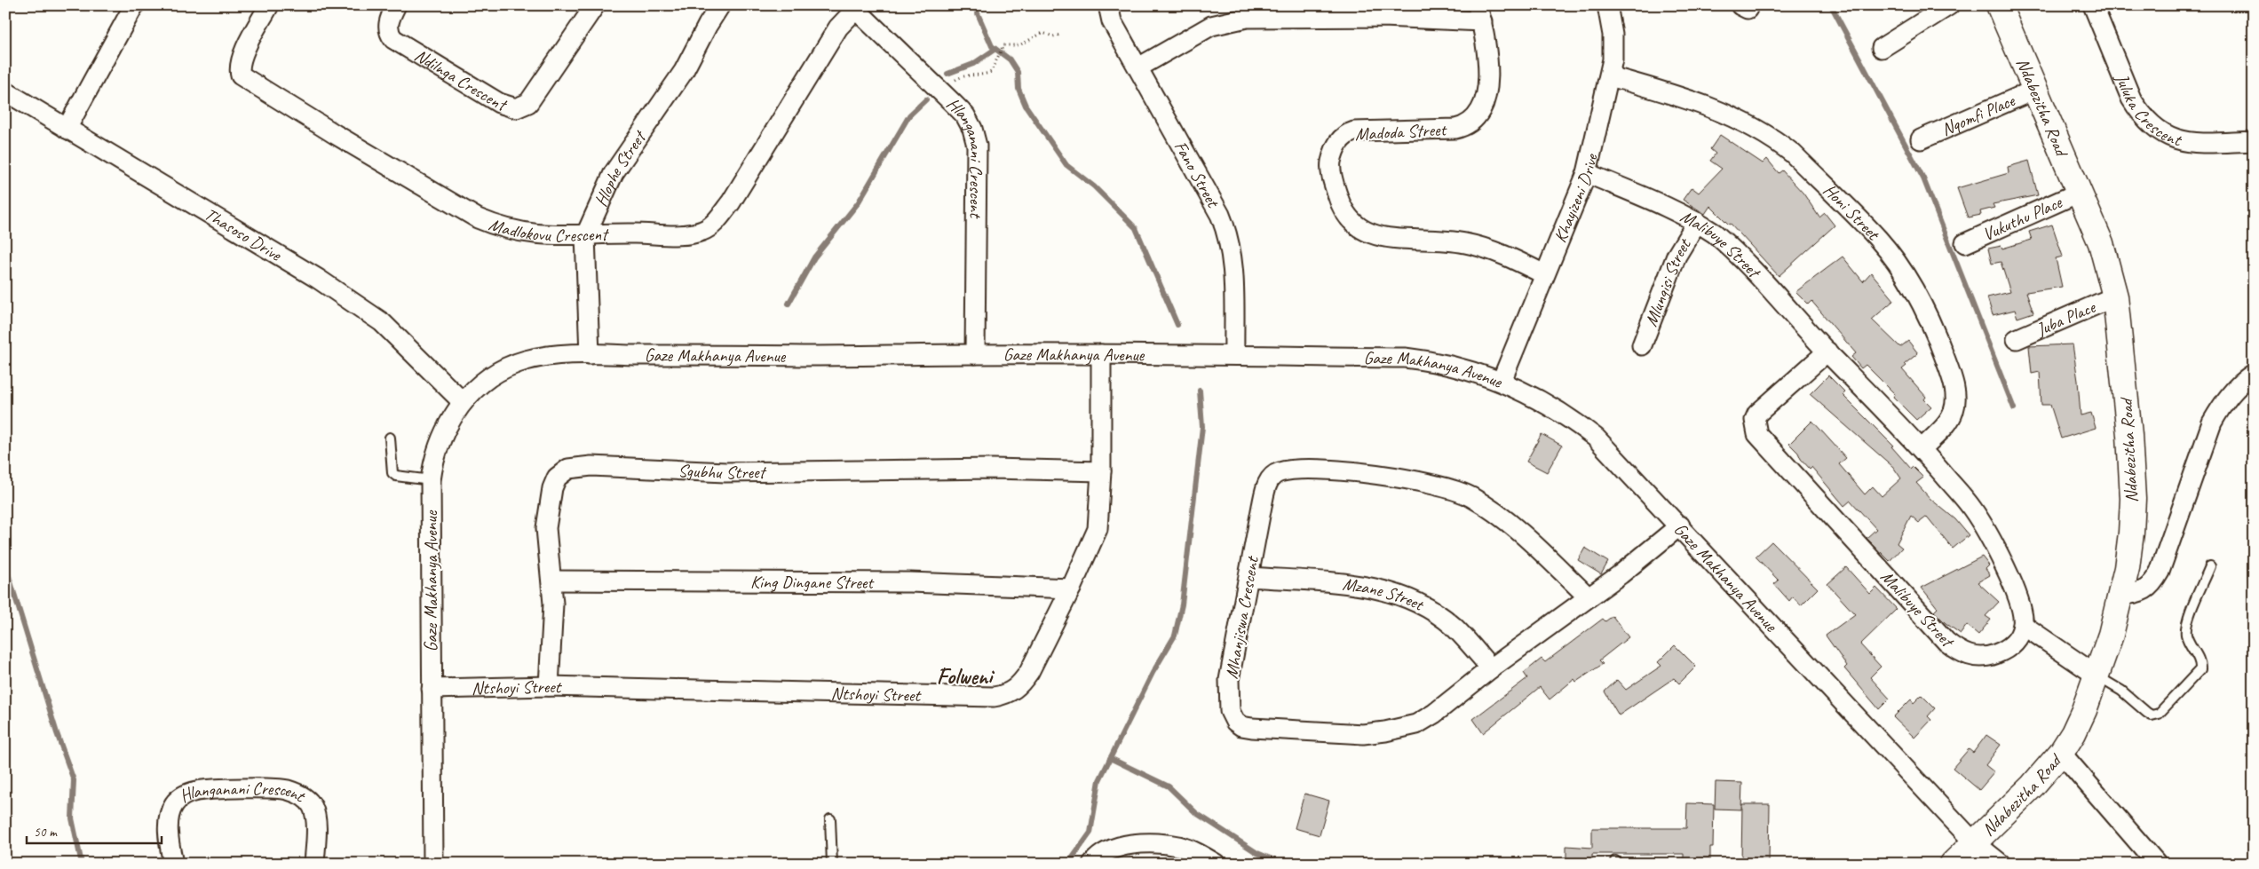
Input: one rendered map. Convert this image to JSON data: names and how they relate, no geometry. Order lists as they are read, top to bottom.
{
  "streets": {
    "street": [
      "Ndilnga Crescent",
      "Juluka Crescent",
      "Ndabezitha Road",
      "Nqomfi Place",
      "Madoda Street",
      "Hlanganani Crescent",
      "Hlophe Street",
      "Fano Street",
      "Khayizeni Drive",
      "Honi Street",
      "Vukuthu Place",
      "Madlokovu Crescent",
      "Thasoso Drive",
      "Malibuye Street",
      "Mlungisi Street",
      "Juba Place",
      "Gaze Makhanya Avenue",
      "Sgubhu Street",
      "King Dingane Street",
      "Mzane Street",
      "Mhanjiswa Crescent",
      "Ntshoyi Street"
    ]
  },
  "crossings": [
    ["Ndabezitha Road", "Nqomfi Place"],
    ["Ndabezitha Road", "Vukuthu Place"],
    ["Ndabezitha Road", "Juba Place"],
    ["Ndabezitha Road", "Gaze Makhanya Avenue"],
    ["Madoda Street", "Khayizeni Drive"],
    ["Hlanganani Crescent", "Madlokovu Crescent"],
    ["Hlanganani Crescent", "Gaze Makhanya Avenue"],
    ["Hlophe Street", "Madlokovu Crescent"],
    ["Hlophe Street", "Gaze Makhanya Avenue"],
    ["Fano Street", "Gaze Makhanya Avenue"],
    ["Khayizeni Drive", "Honi Street"],
    ["Khayizeni Drive", "Malibuye Street"],
    ["Khayizeni Drive", "Gaze Makhanya Avenue"],
    ["Honi Street", "Malibuye Street"],
    ["Thasoso Drive", "Gaze Makhanya Avenue"],
    ["Malibuye Street", "Mlungisi Street"],
    ["Gaze Makhanya Avenue", "Mhanjiswa Crescent"],
    ["Gaze Makhanya Avenue", "Ntshoyi Street"],
    ["Sgubhu Street", "King Dingane Street"],
    ["Sgubhu Street", "Ntshoyi Street"],
    ["King Dingane Street", "Ntshoyi Street"],
    ["Mzane Street", "Mhanjiswa Crescent"]
  ],
  "districts": ["Folweni"],
  "scale_bar": "50 m"
}
